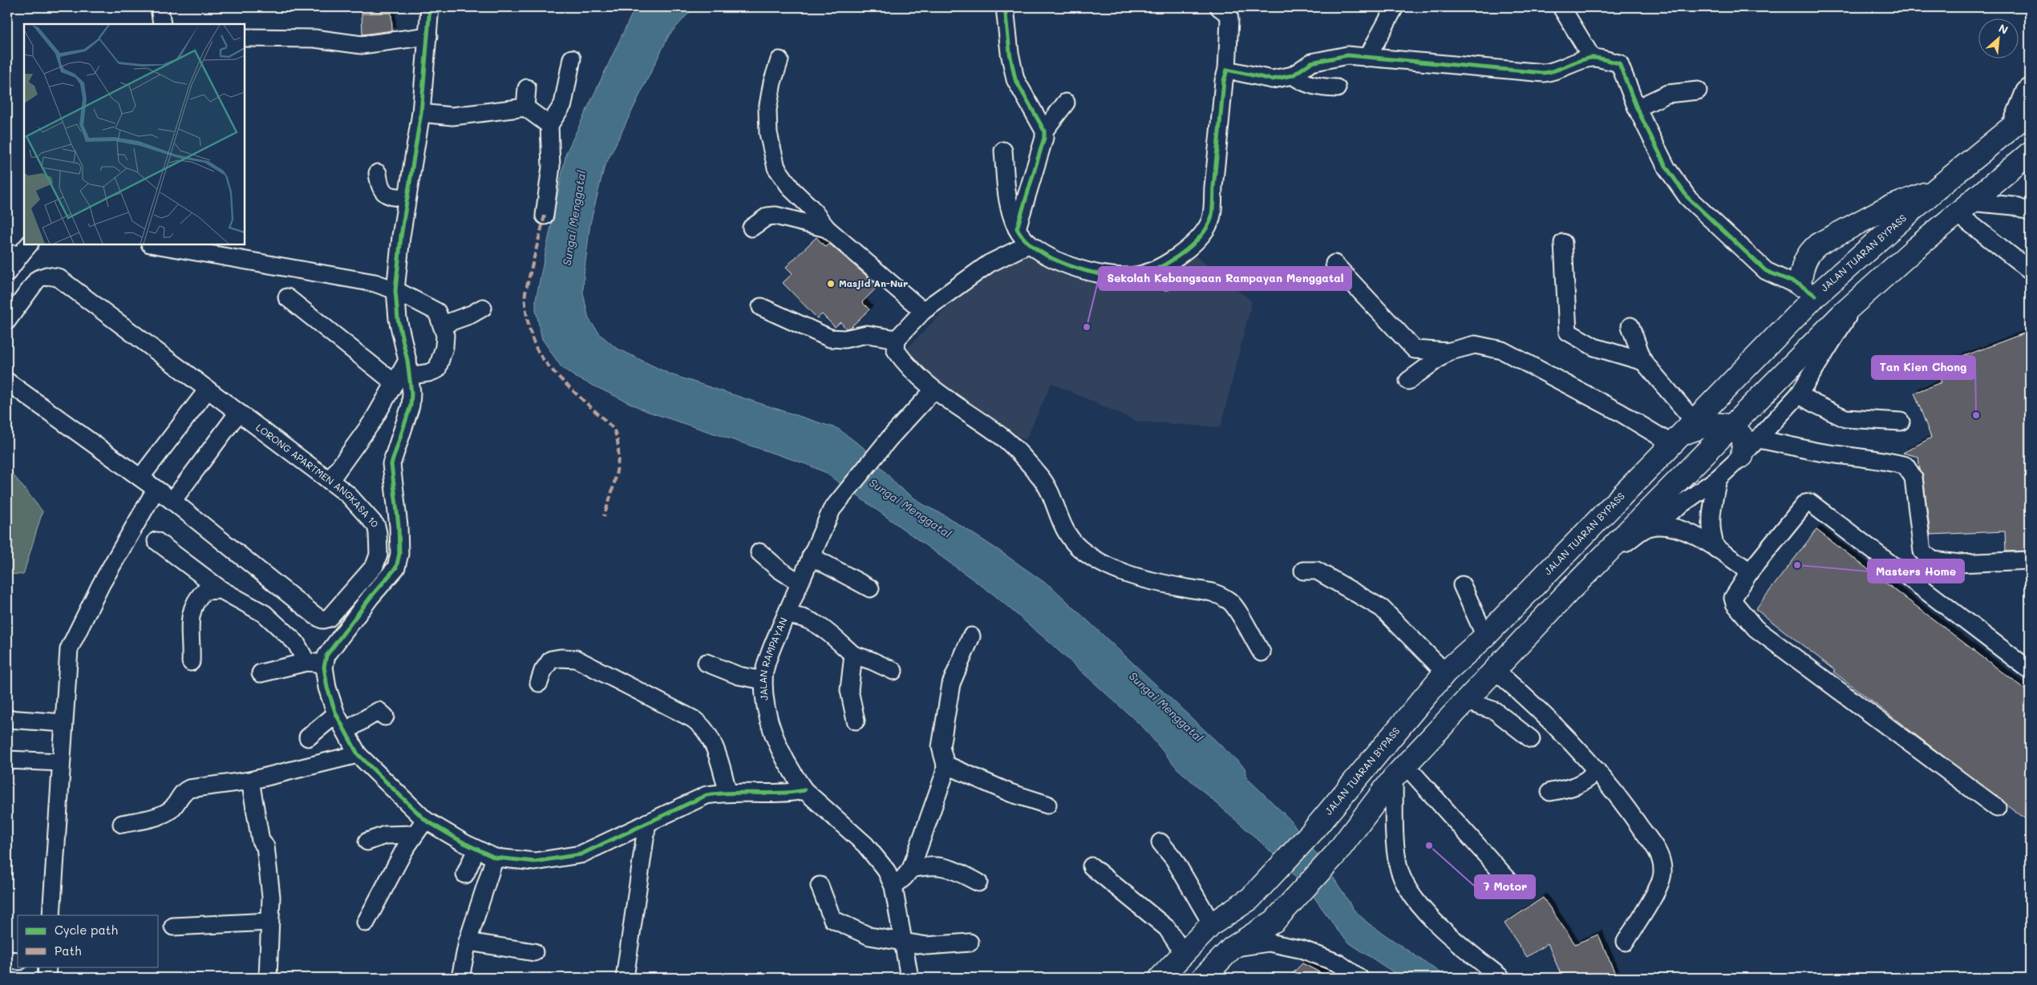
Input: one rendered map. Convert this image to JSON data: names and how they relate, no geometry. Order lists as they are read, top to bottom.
{
  "streets": {
    "highway": ["JALAN TUARAN BYPASS"],
    "street": ["LORONG APARTMEN ANGKASA 10", "JALAN RAMPAYAN"]
  },
  "water": ["Sungai Menggatal"],
  "places": [
    "Masjid An-Nur",
    "Sekolah Kebangsaan Rampayan Menggatal",
    "Tan Kien Chong",
    "Masters Home",
    "7 Motor"
  ],
  "legend": ["Cycle path", "Path"],
  "north": "top right"
}
